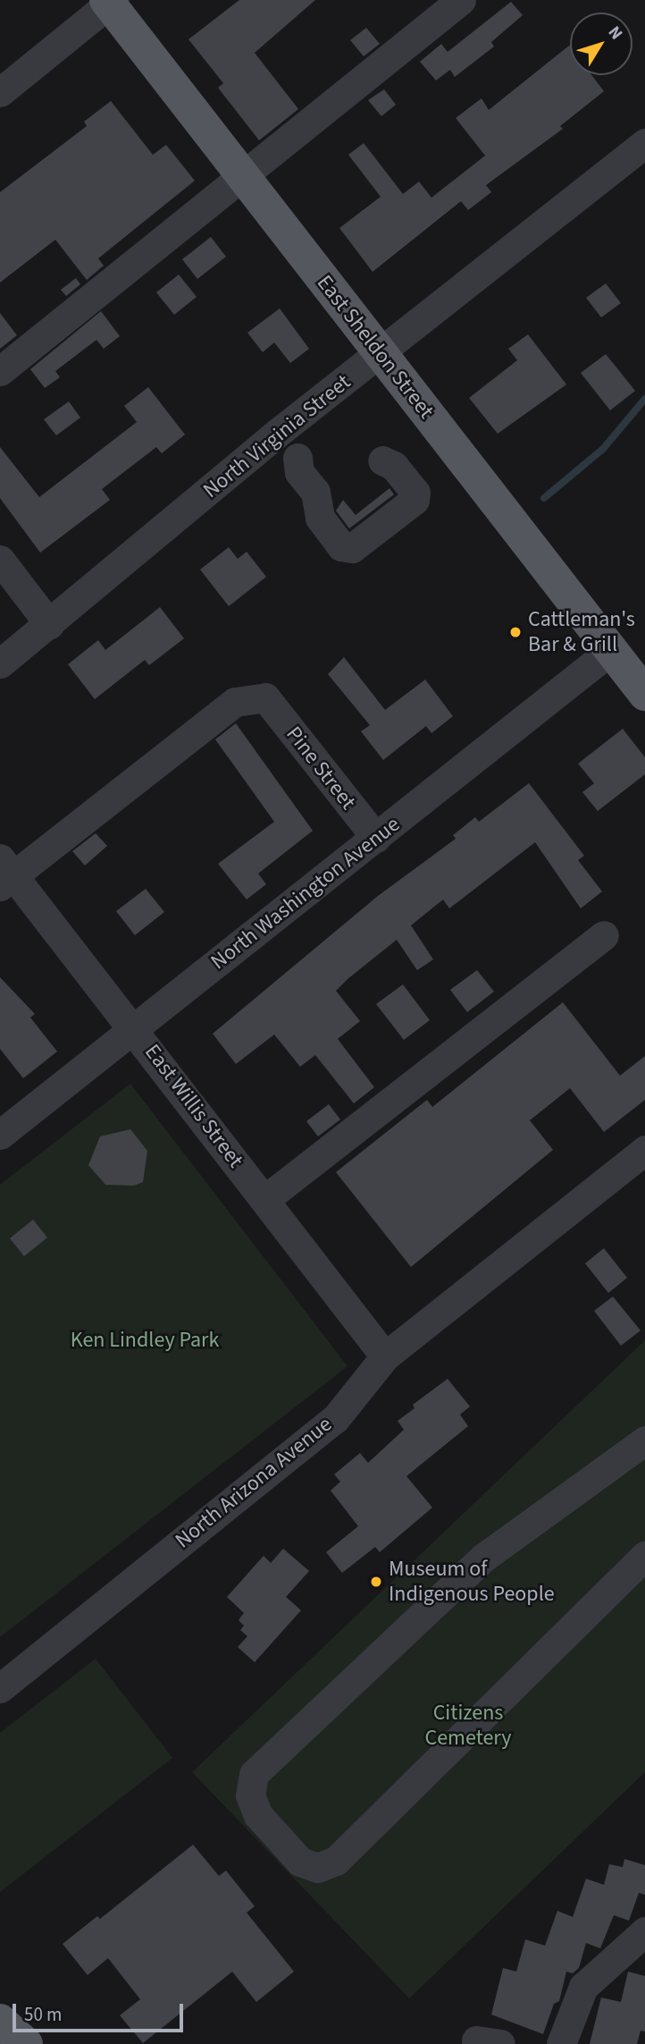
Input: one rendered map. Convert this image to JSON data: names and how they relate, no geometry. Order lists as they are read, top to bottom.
{
  "streets": {
    "main road": ["East Sheldon Street"],
    "street": [
      "North Virginia Street",
      "Pine Street",
      "North Washington Avenue",
      "East Willis Street",
      "North Arizona Avenue"
    ]
  },
  "crossings": [
    ["East Sheldon Street", "North Virginia Street"],
    ["East Sheldon Street", "North Washington Avenue"],
    ["Pine Street", "North Washington Avenue"],
    ["Pine Street", "East Willis Street"],
    ["North Washington Avenue", "East Willis Street"],
    ["East Willis Street", "North Arizona Avenue"]
  ],
  "parks": ["Ken Lindley Park", "Citizens Cemetery"],
  "places": ["Cattleman's Bar & Grill", "Museum of Indigenous People"],
  "scale_bar": "50 m",
  "north": "top right"
}
